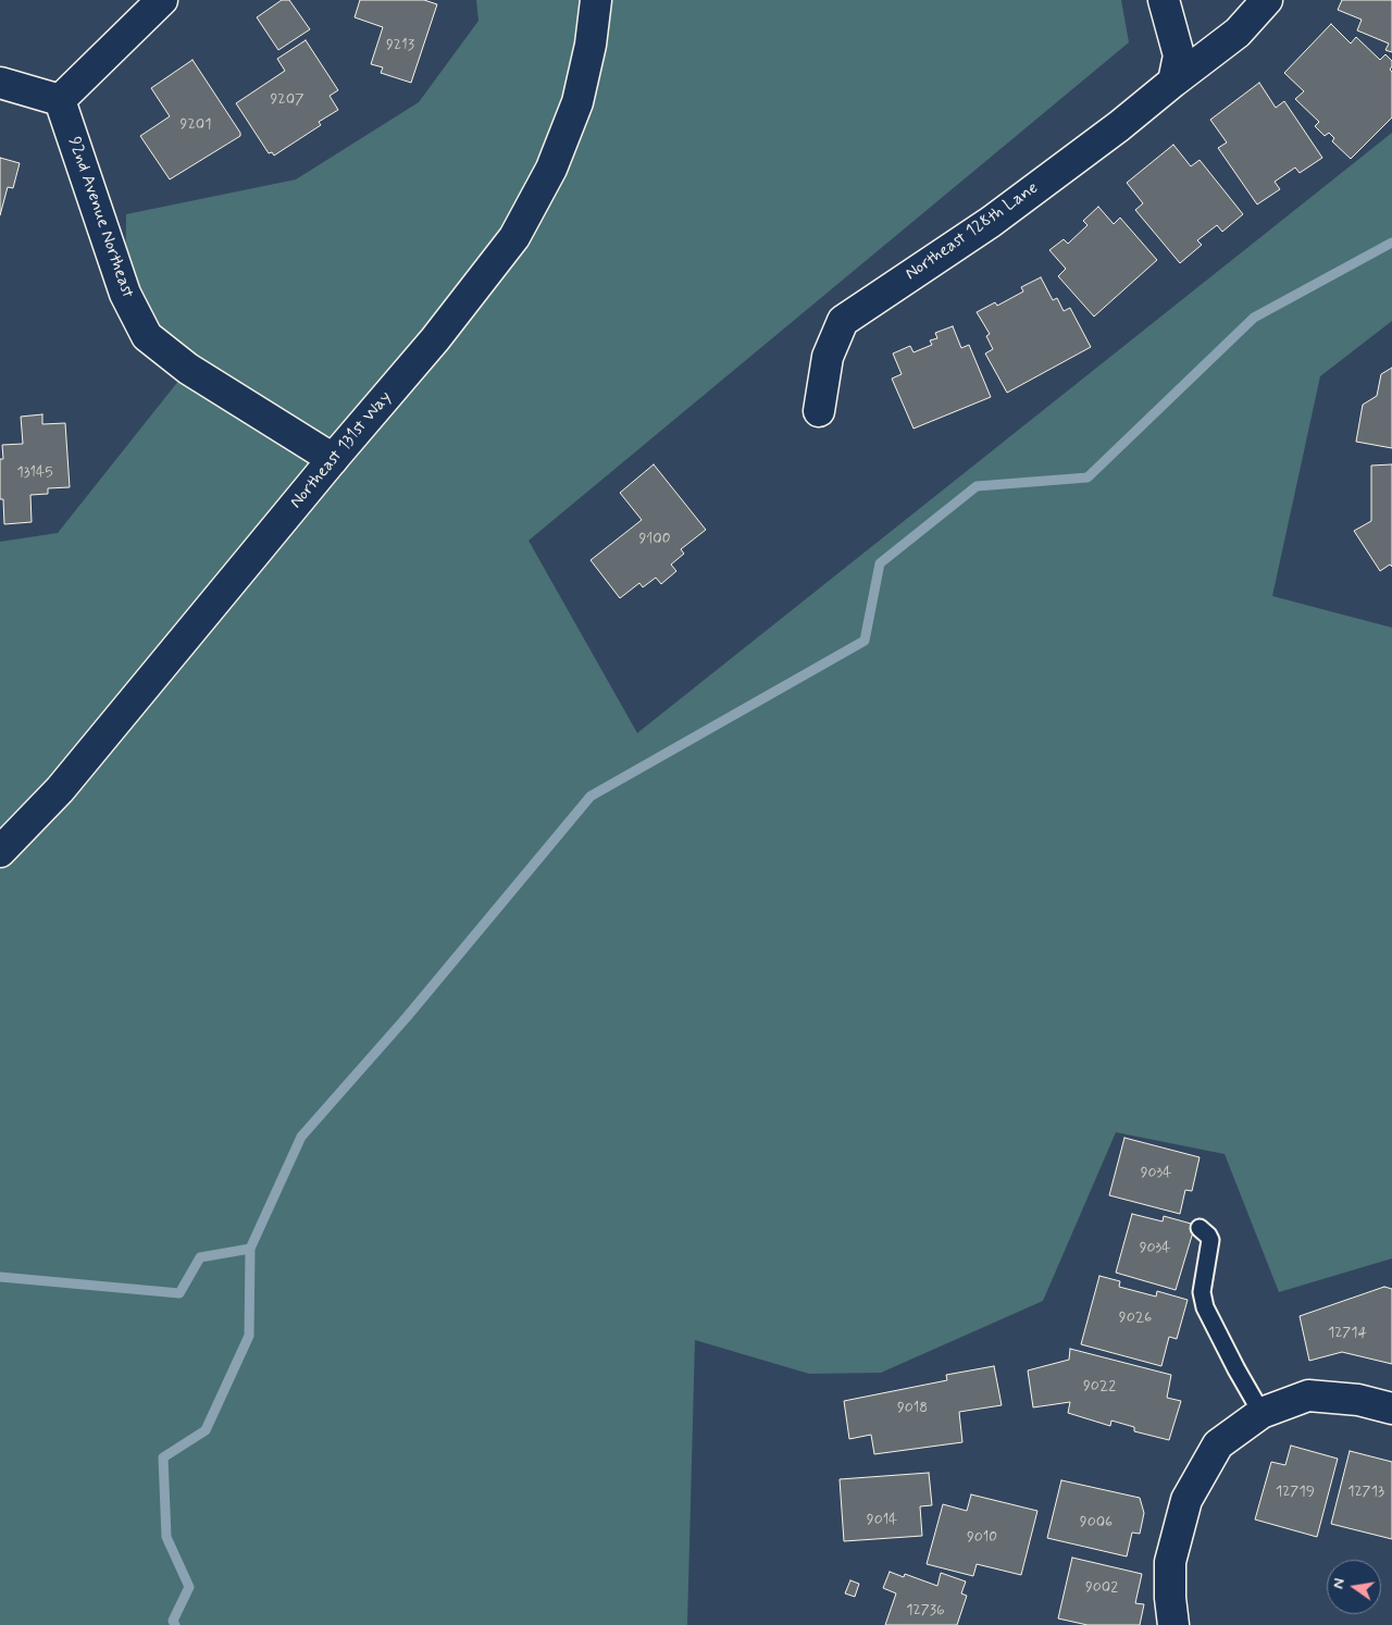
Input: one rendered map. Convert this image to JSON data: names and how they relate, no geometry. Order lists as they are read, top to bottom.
{
  "streets": {
    "street": ["92nd Avenue Northeast", "Northeast 128th Lane", "Northeast 131st Way"]
  },
  "crossings": [
    ["92nd Avenue Northeast", "Northeast 131st Way"]
  ],
  "house_numbers": [
    "9213",
    "9207",
    "9201",
    "13145",
    "9100",
    "9034",
    "9034",
    "9026",
    "12714",
    "9022",
    "9018",
    "12719",
    "12713",
    "9014",
    "9006",
    "9010",
    "9002",
    "12736"
  ],
  "north": "left"
}
